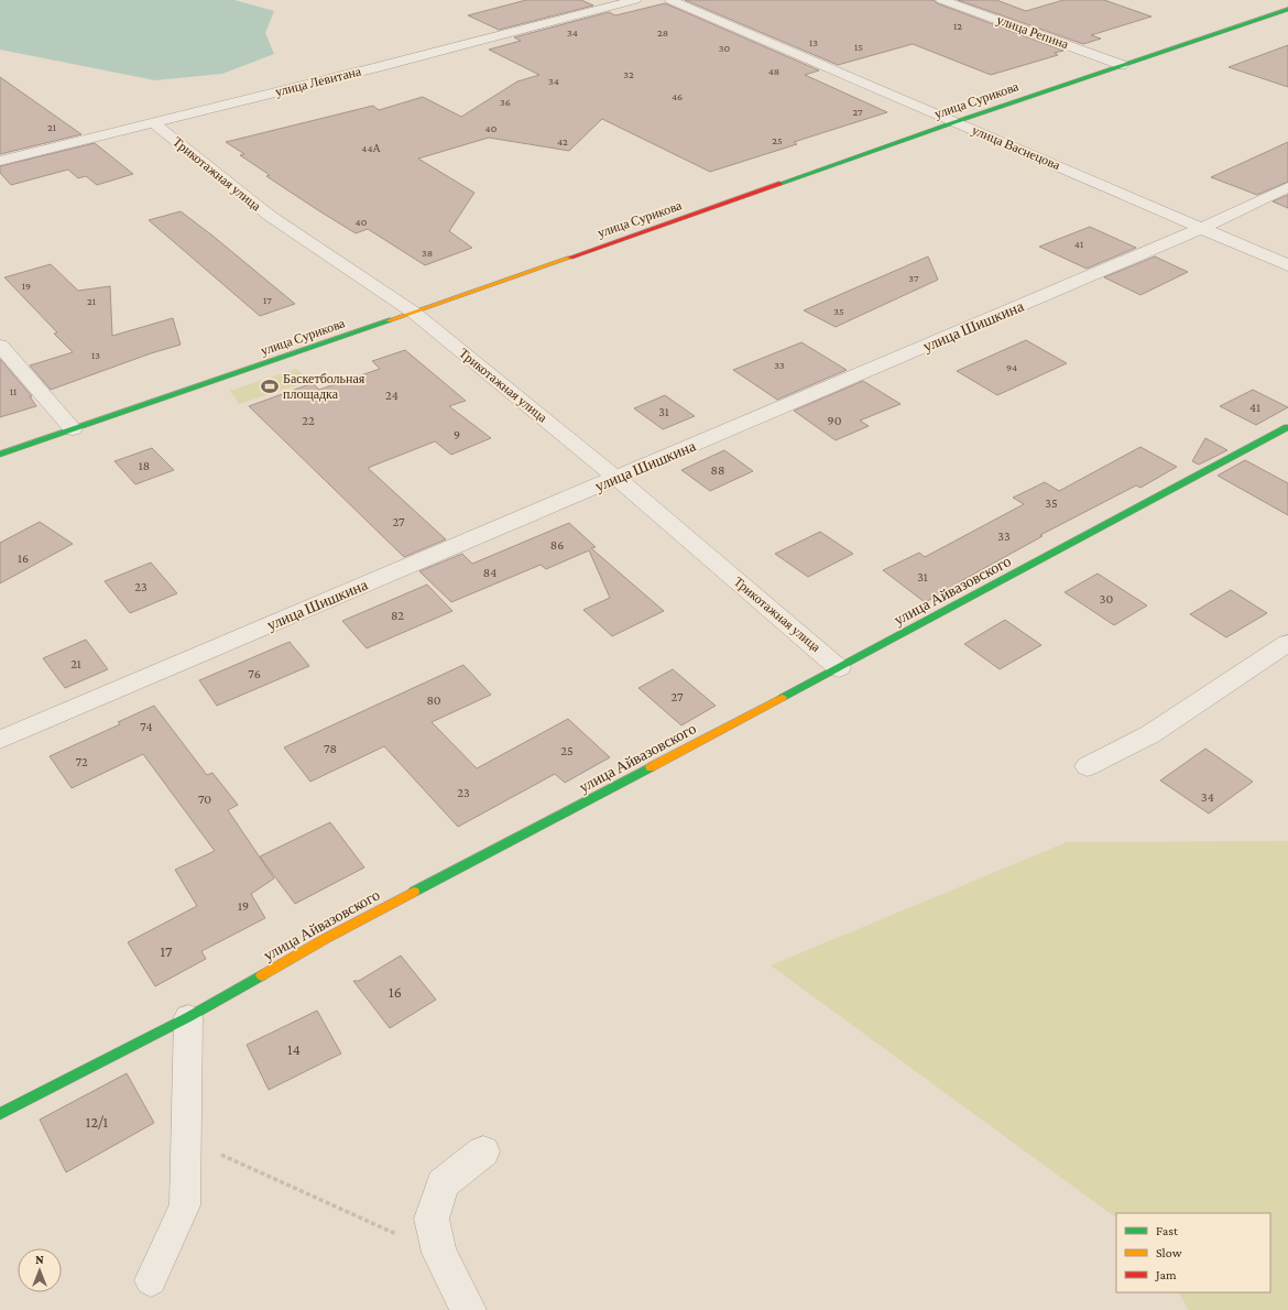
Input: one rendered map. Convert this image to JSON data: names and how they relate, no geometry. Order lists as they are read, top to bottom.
{
  "streets": {
    "street": [
      "улица Репина",
      "улица Левитана",
      "улица Сурикова",
      "улица Васнецова",
      "Трикотажная улица",
      "улица Шишкина",
      "улица Айвазовского"
    ]
  },
  "crossings": [
    ["улица Репина", "улица Сурикова"],
    ["улица Левитана", "Трикотажная улица"],
    ["улица Сурикова", "улица Васнецова"],
    ["улица Сурикова", "Трикотажная улица"],
    ["улица Васнецова", "улица Шишкина"],
    ["Трикотажная улица", "улица Шишкина"],
    ["Трикотажная улица", "улица Айвазовского"]
  ],
  "places": {
    "sports": ["Баскетбольная площадка"]
  },
  "house_numbers": [
    "12",
    "34",
    "28",
    "13",
    "15",
    "30",
    "48",
    "32",
    "34",
    "46",
    "36",
    "27",
    "21",
    "40",
    "25",
    "42",
    "44А",
    "40",
    "41",
    "38",
    "37",
    "19",
    "17",
    "21",
    "35",
    "13",
    "33",
    "94",
    "11",
    "24",
    "41",
    "31",
    "22",
    "90",
    "9",
    "18",
    "88",
    "35",
    "27",
    "33",
    "86",
    "16",
    "84",
    "31",
    "23",
    "30",
    "82",
    "21",
    "76",
    "27",
    "80",
    "74",
    "78",
    "25",
    "72",
    "23",
    "34",
    "70",
    "19",
    "17",
    "16",
    "14",
    "12/1"
  ],
  "legend": ["Fast", "Slow", "Jam"],
  "north": "top"
}
